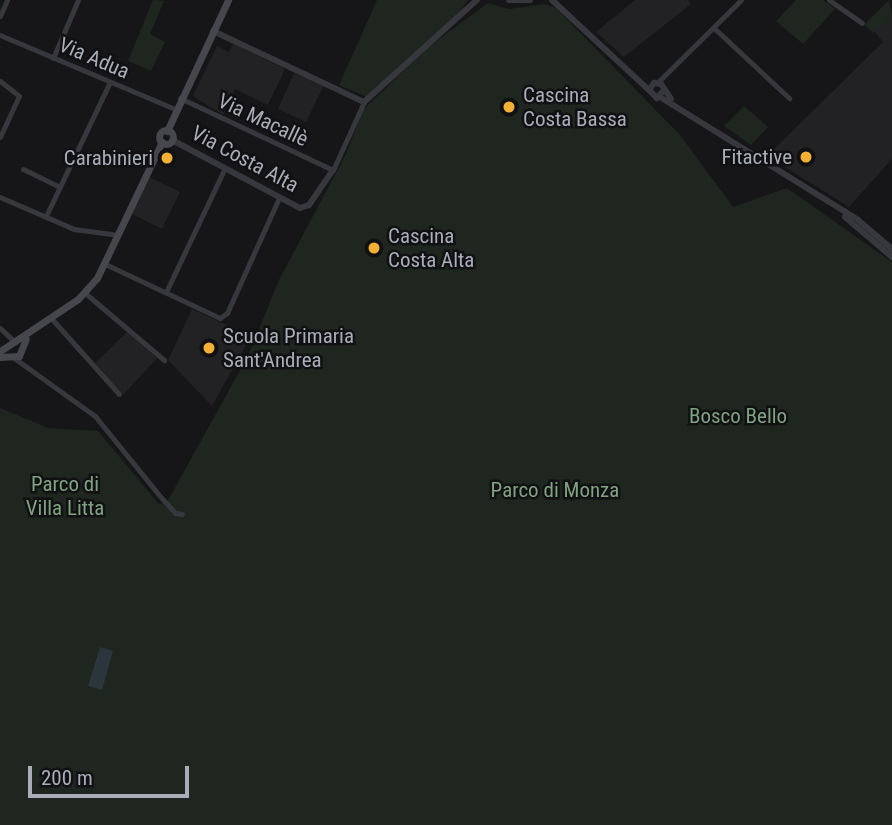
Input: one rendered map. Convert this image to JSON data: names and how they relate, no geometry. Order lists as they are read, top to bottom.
{
  "streets": {
    "street": ["Via Adua", "Via Macallè", "Via Costa Alta"]
  },
  "crossings": [
    ["Via Macallè", "Via Costa Alta"]
  ],
  "parks": ["Bosco Bello", "Parco di Villa Litta", "Parco di Monza"],
  "places": [
    "Cascina Costa Bassa",
    "Fitactive",
    "Carabinieri",
    "Cascina Costa Alta",
    "Scuola Primaria Sant'Andrea"
  ],
  "scale_bar": "200 m"
}
